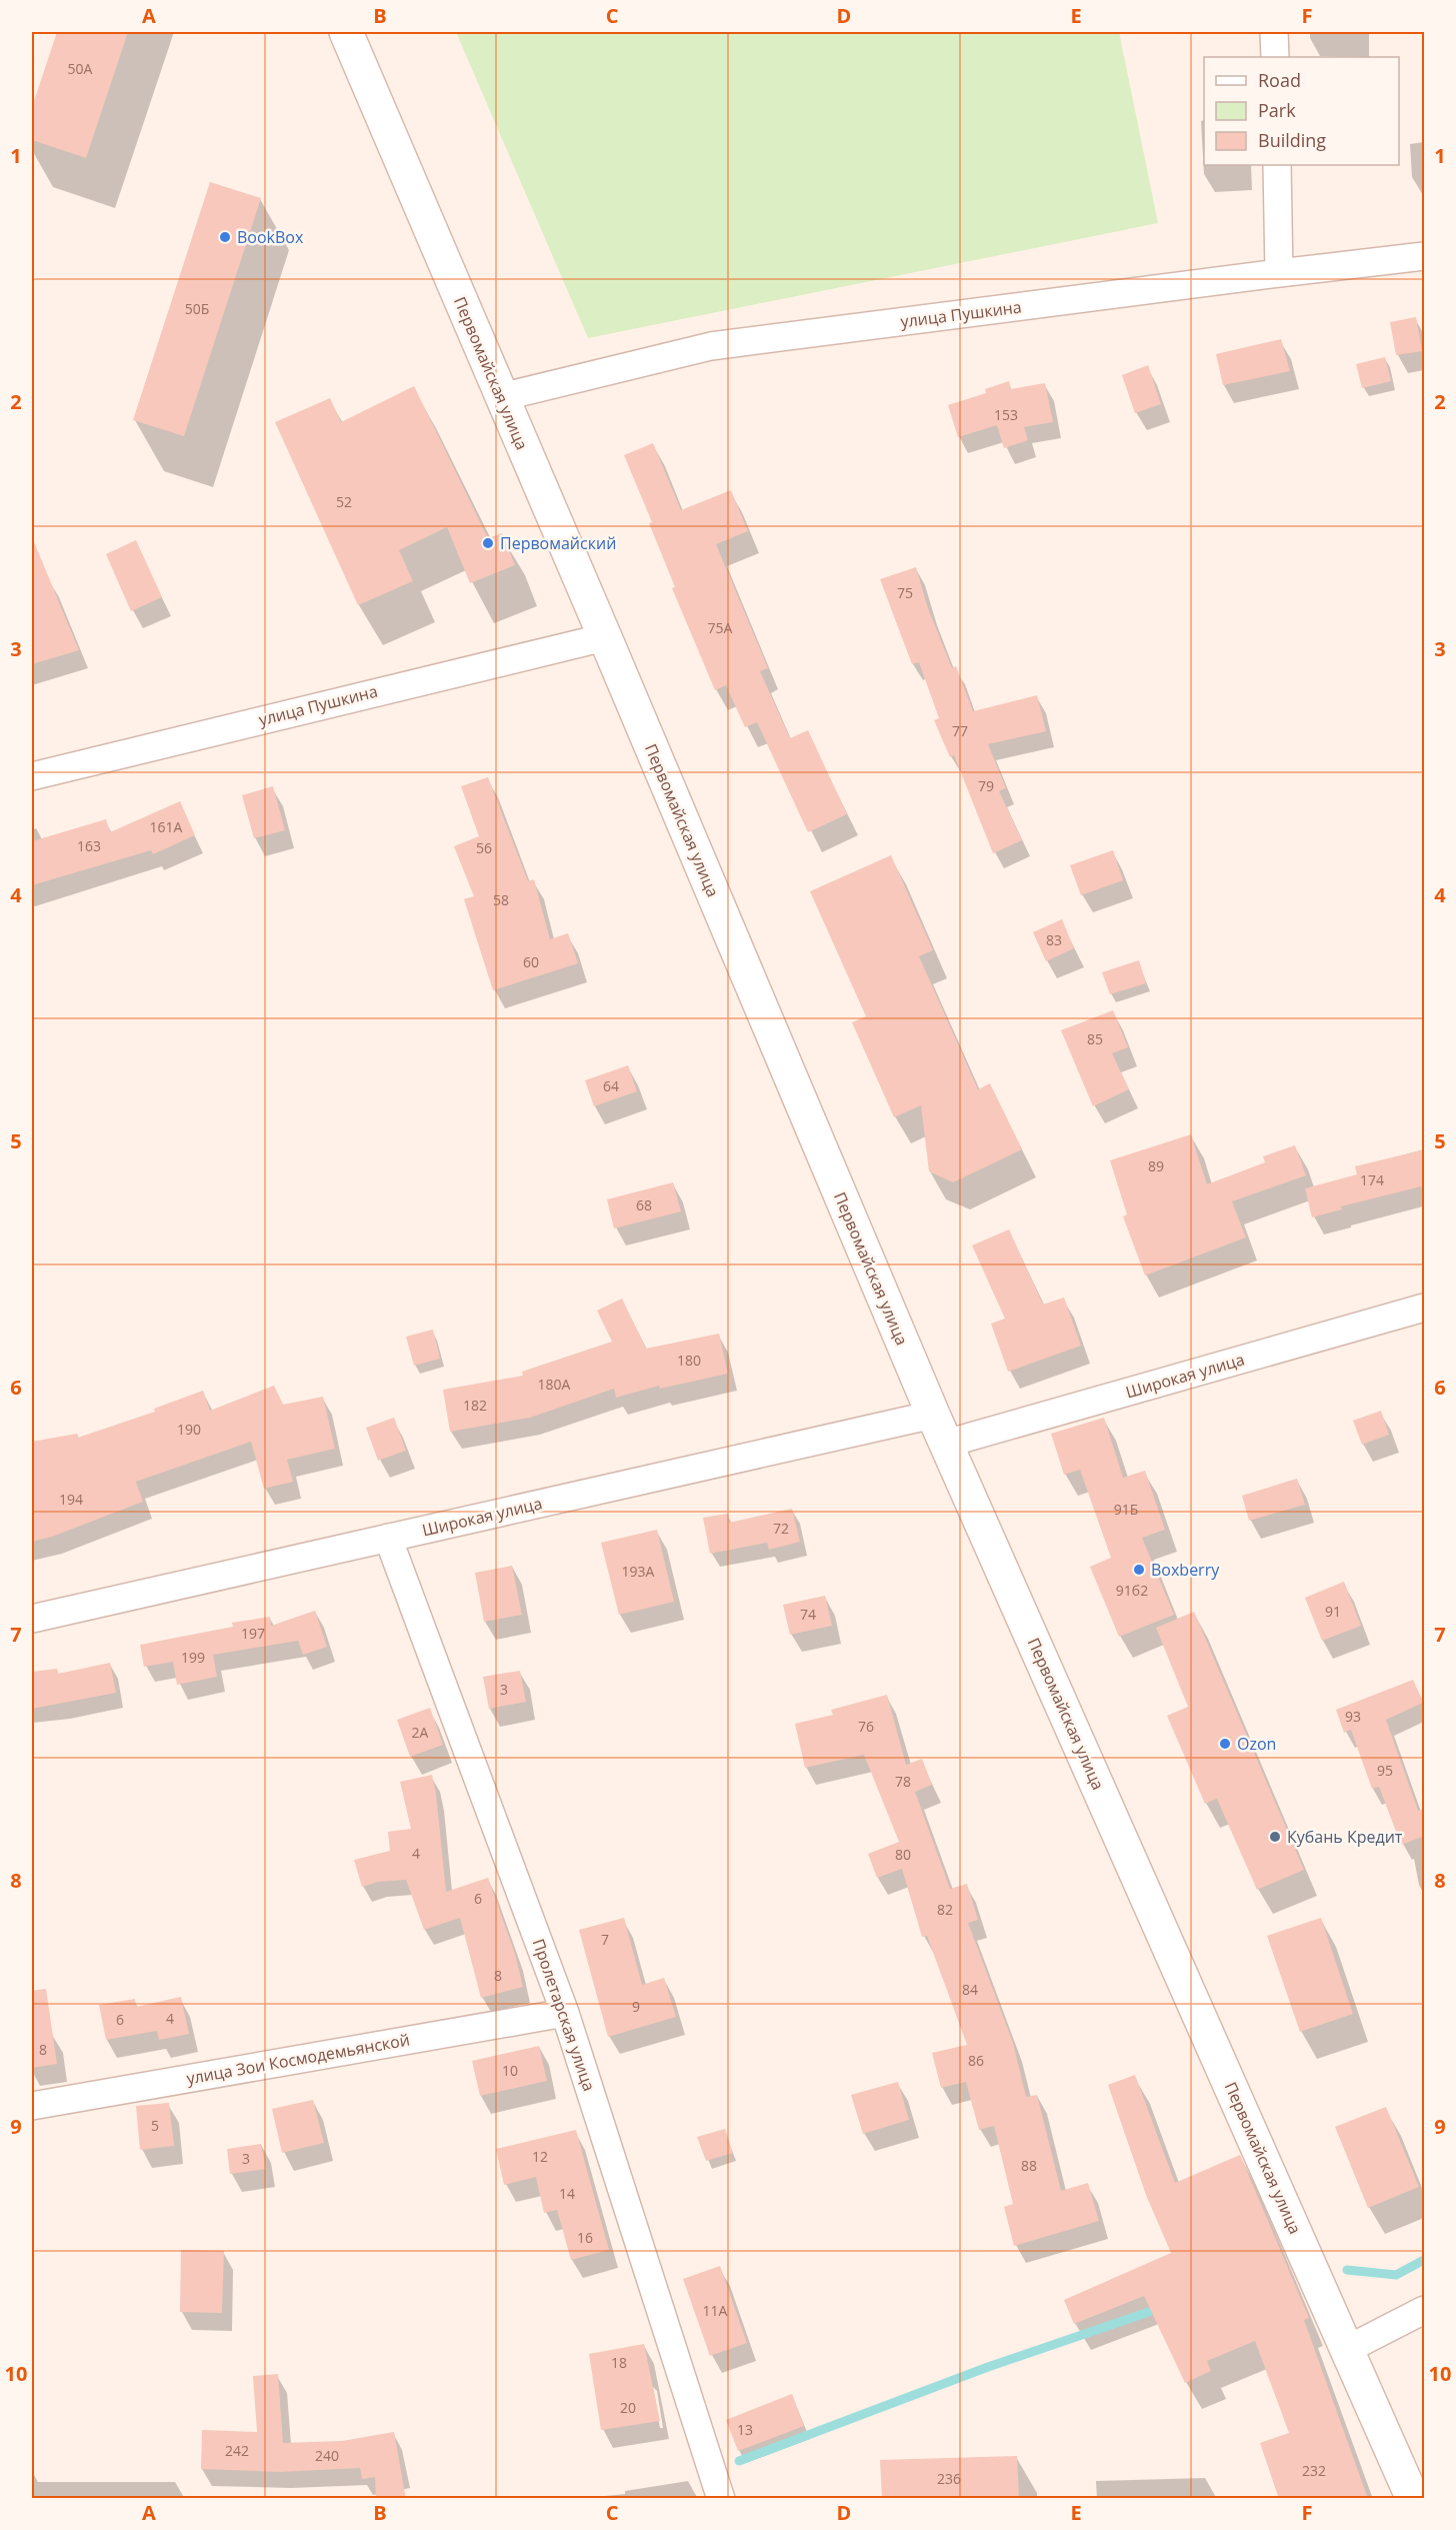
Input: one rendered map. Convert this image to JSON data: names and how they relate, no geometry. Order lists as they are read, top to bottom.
{
  "streets": {
    "street": [
      "улица Пушкина",
      "Первомайская улица",
      "Широкая улица",
      "Пролетарская улица",
      "улица Зои Космодемьянской"
    ]
  },
  "crossings": [
    ["улица Пушкина", "Первомайская улица"],
    ["Первомайская улица", "Широкая улица"],
    ["Широкая улица", "Пролетарская улица"],
    ["Пролетарская улица", "улица Зои Космодемьянской"]
  ],
  "places": [
    "BookBox",
    "Первомайский",
    "Boxberry",
    "Ozon",
    "Кубань Кредит"
  ],
  "house_numbers": [
    "50А",
    "50Б",
    "153",
    "52",
    "75",
    "75А",
    "77",
    "79",
    "161А",
    "163",
    "56",
    "58",
    "83",
    "60",
    "85",
    "64",
    "89",
    "174",
    "68",
    "180",
    "180А",
    "182",
    "190",
    "194",
    "91Б",
    "72",
    "193А",
    "91б2",
    "91",
    "74",
    "197",
    "199",
    "3",
    "93",
    "76",
    "2А",
    "95",
    "78",
    "4",
    "80",
    "6",
    "82",
    "7",
    "8",
    "84",
    "9",
    "4",
    "6",
    "8",
    "86",
    "10",
    "5",
    "12",
    "3",
    "88",
    "14",
    "16",
    "11А",
    "18",
    "20",
    "13",
    "242",
    "240",
    "232",
    "236"
  ],
  "legend": ["Road", "Park", "Building"],
  "grid": {
    "columns": [
      "A",
      "B",
      "C",
      "D",
      "E",
      "F"
    ],
    "rows": [
      "1",
      "2",
      "3",
      "4",
      "5",
      "6",
      "7",
      "8",
      "9",
      "10"
    ]
  }
}
